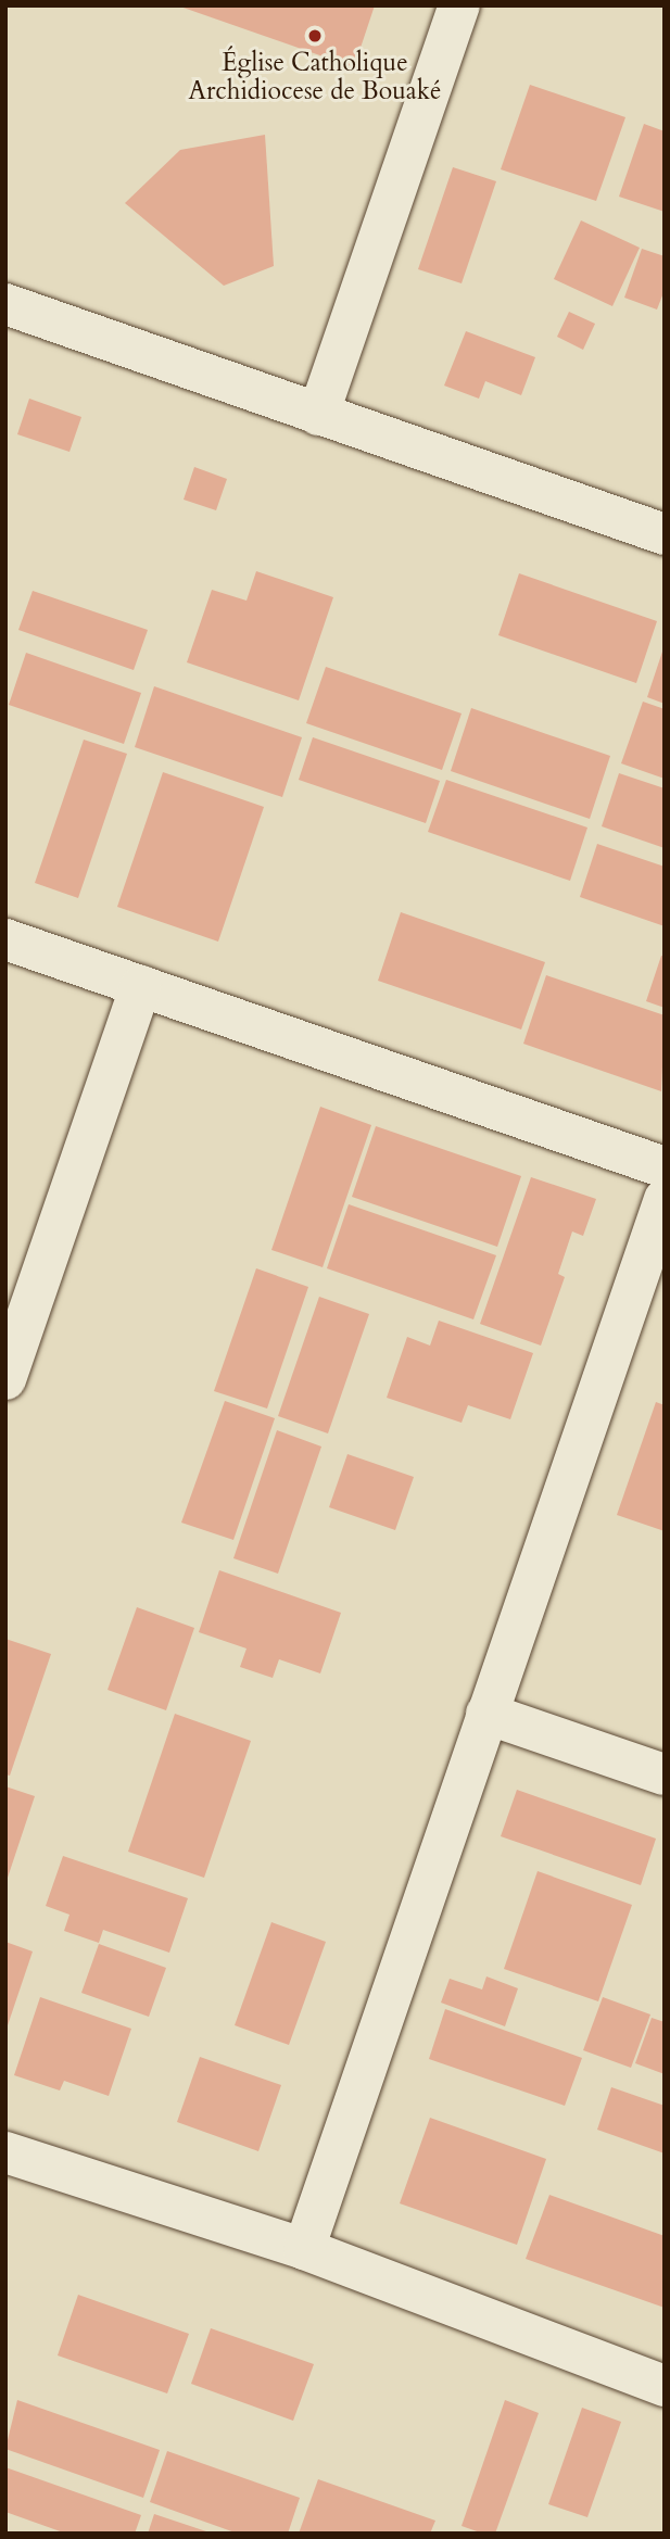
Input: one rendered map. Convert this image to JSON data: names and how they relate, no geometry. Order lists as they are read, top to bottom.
{
  "places": ["Église Catholique Archidiocese de Bouaké"]
}
